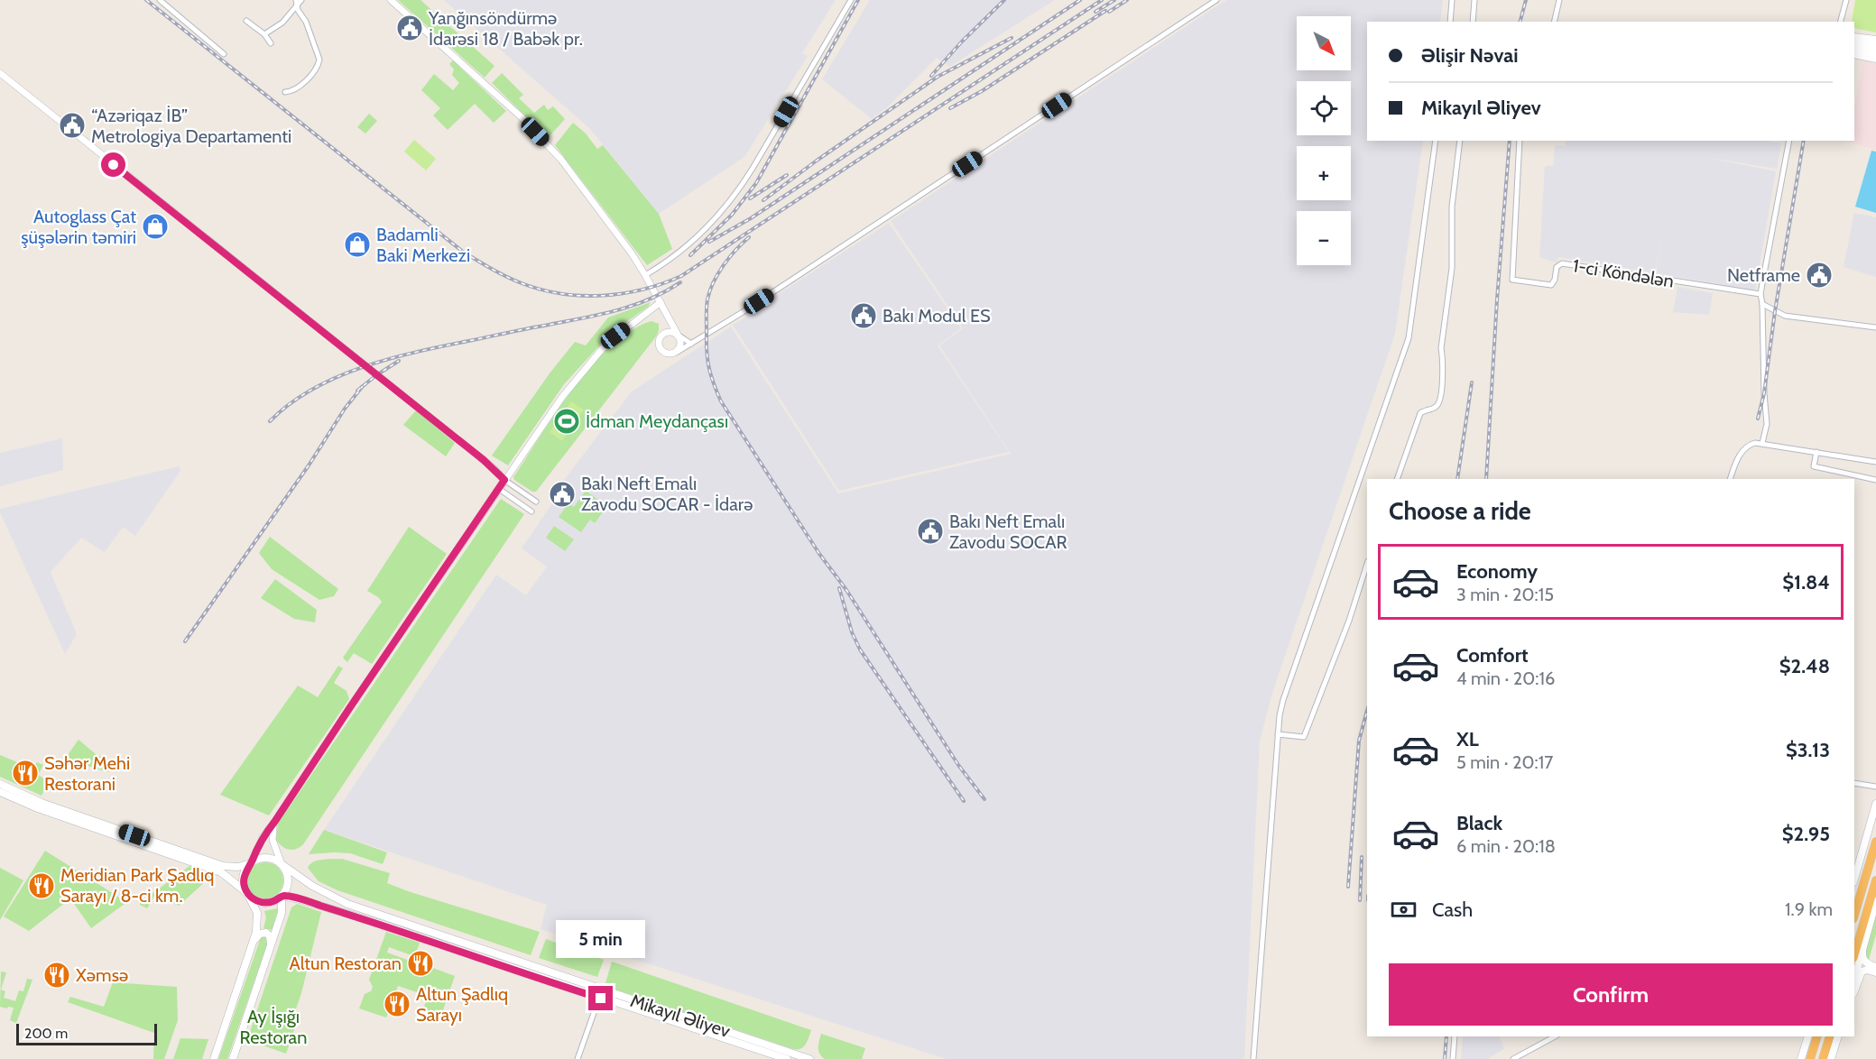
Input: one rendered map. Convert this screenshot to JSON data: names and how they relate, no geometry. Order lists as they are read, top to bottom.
{
  "streets": {
    "main road": ["Mikayıl Əliyev"],
    "street": ["1-ci Köndələn"]
  },
  "parks": ["Ay İşığı Restoran"],
  "places": {
    "public building": [
      "Yanğınsöndürmə İdarəsi 18 / Babək pr.",
      "“Azəriqaz İB” Metrologiya Departamenti",
      "Netframe",
      "Bakı Modul ES",
      "Bakı Neft Emalı Zavodu SOCAR - İdarə",
      "Bakı Neft Emalı Zavodu SOCAR"
    ],
    "shop": ["Autoglass Çat şüşələrin təmiri", "Badamli Baki Merkezi"],
    "sports": ["İdman Meydançası"],
    "restaurant": [
      "Səhər Mehi Restorani",
      "Meridian Park Şadlıq Sarayı / 8-ci km.",
      "Altun Restoran",
      "Xəmsə",
      "Altun Şadlıq Sarayı"
    ]
  },
  "scale_bar": "200 m",
  "north": "bottom right",
  "page": {
    "map_buttons": ["+", "−"],
    "banner": ["Əlişir Nəvai", "Mikayıl Əliyev"],
    "heading": "Choose a ride",
    "list": [
      {
        "name": "Economy",
        "note": "3 min · 20:15",
        "value": "$1.84"
      },
      {
        "name": "Comfort",
        "note": "4 min · 20:16",
        "value": "$2.48"
      },
      {
        "name": "XL",
        "note": "5 min · 20:17",
        "value": "$3.13"
      },
      {
        "name": "Black",
        "note": "6 min · 20:18",
        "value": "$2.95"
      }
    ],
    "pay": ["Cash", "1.9 km"],
    "bubble": "5 min",
    "buttons": "Confirm",
    "scale": "200 m"
  }
}
